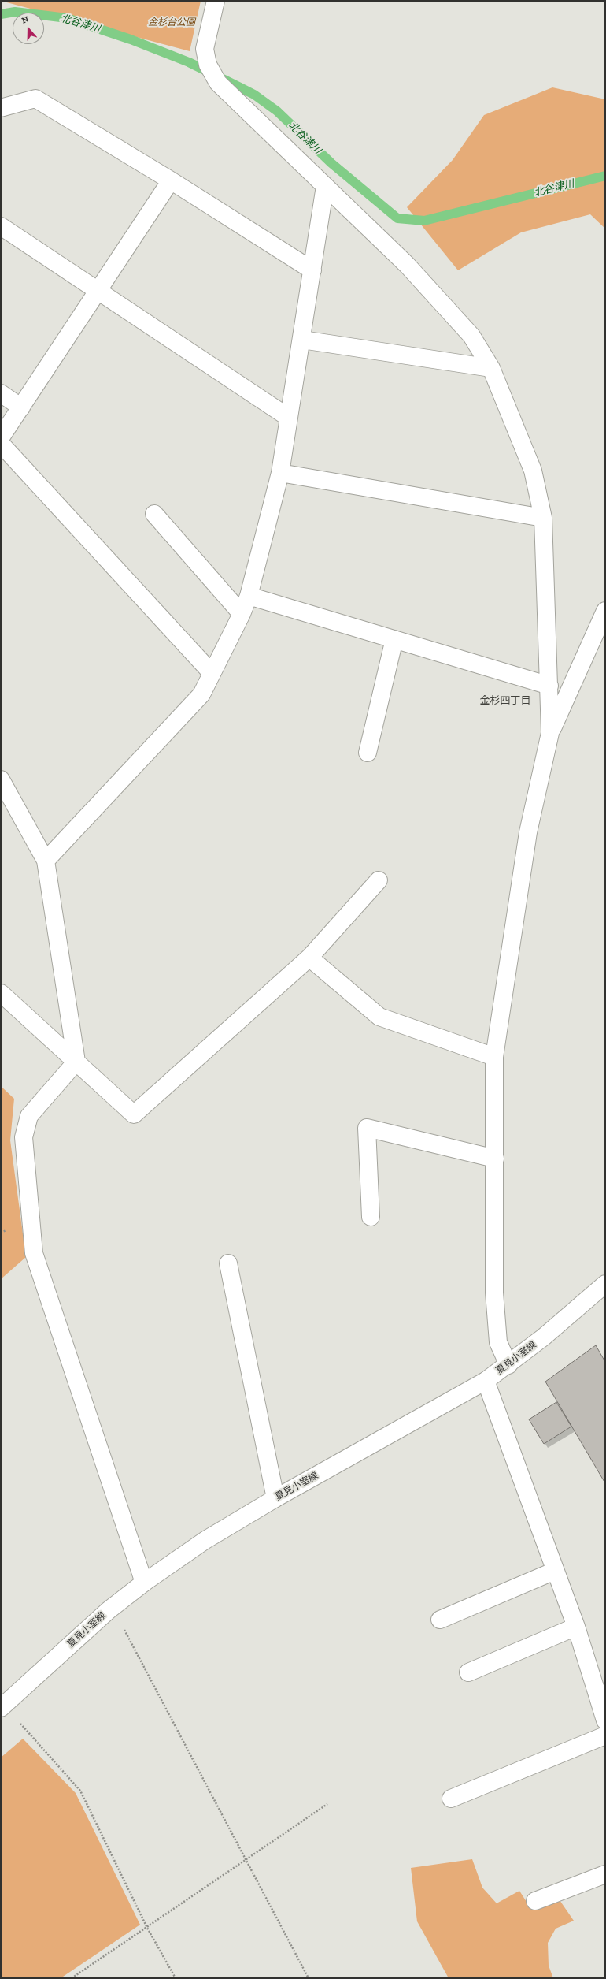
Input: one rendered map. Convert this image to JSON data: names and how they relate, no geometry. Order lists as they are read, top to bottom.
{
  "streets": {
    "street": ["夏見小室線"]
  },
  "districts": ["金杉四丁目"],
  "water": ["北谷津川"],
  "parks": ["金杉台公園"],
  "north": "top"
}
